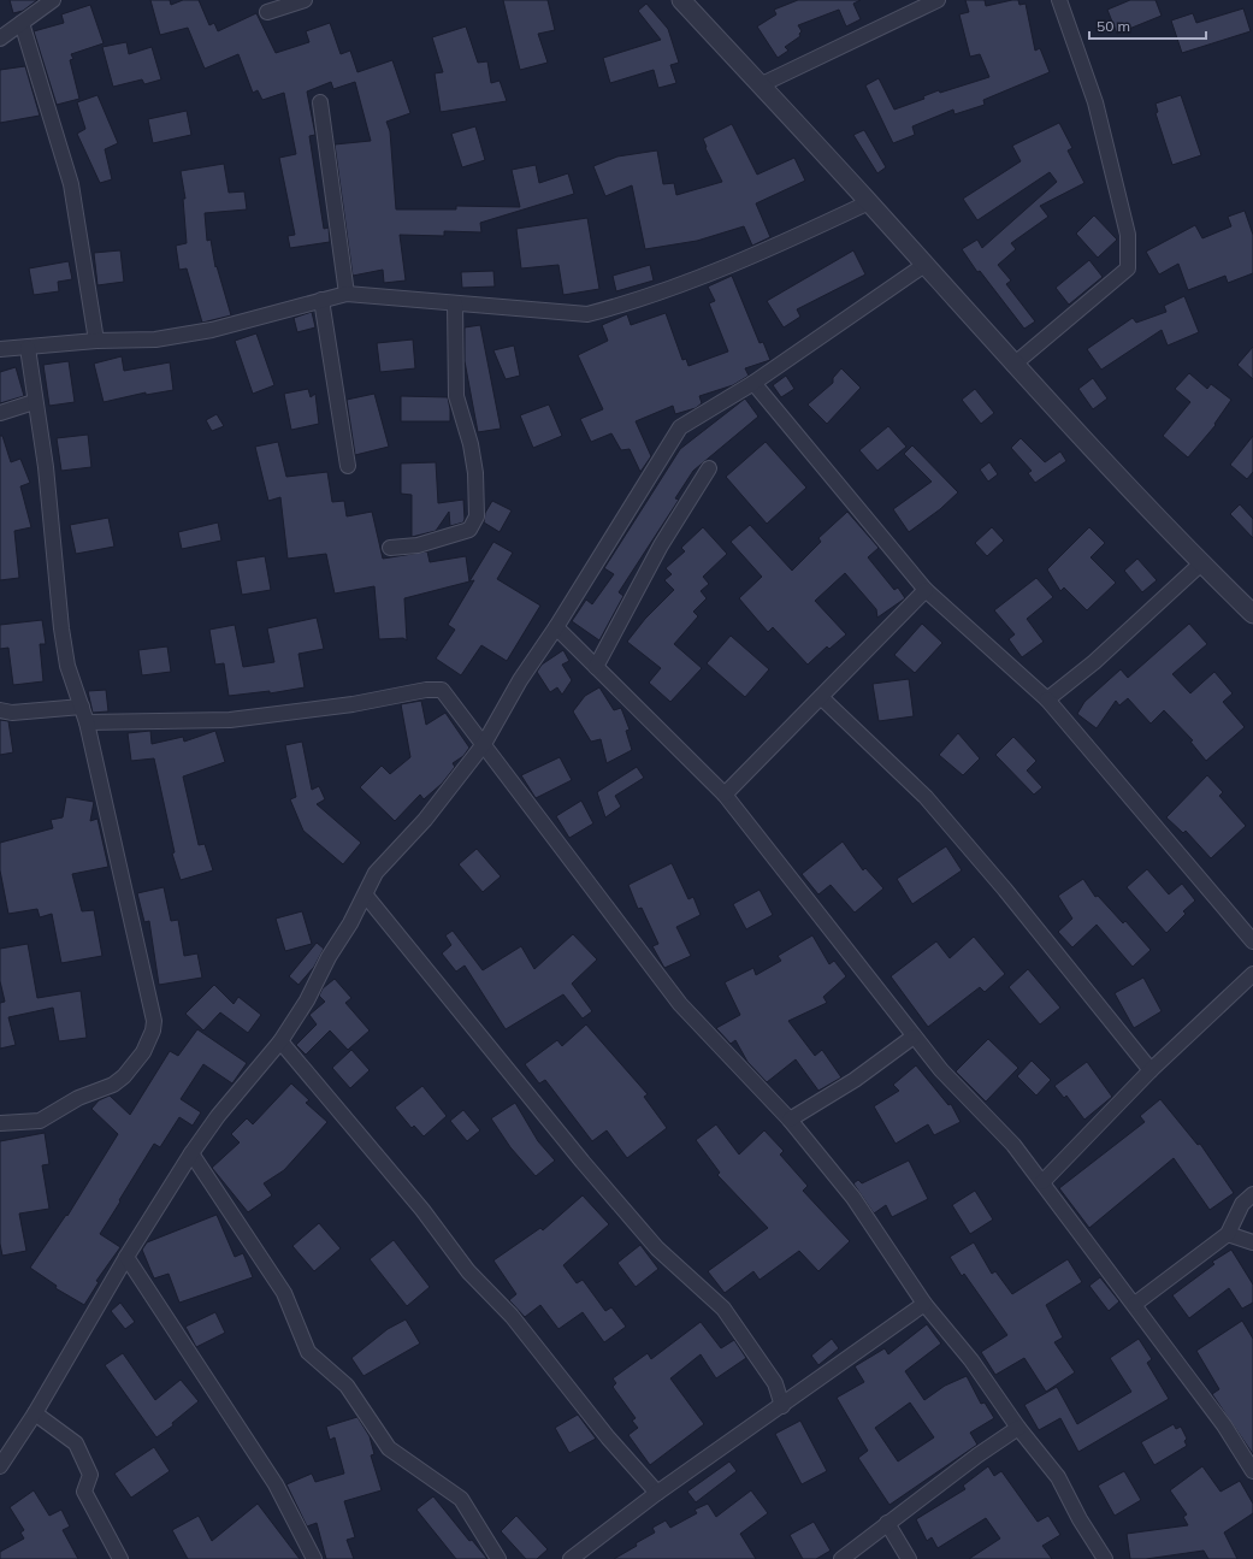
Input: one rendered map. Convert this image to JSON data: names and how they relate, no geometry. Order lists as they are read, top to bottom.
{
  "scale_bar": "50 m"
}
